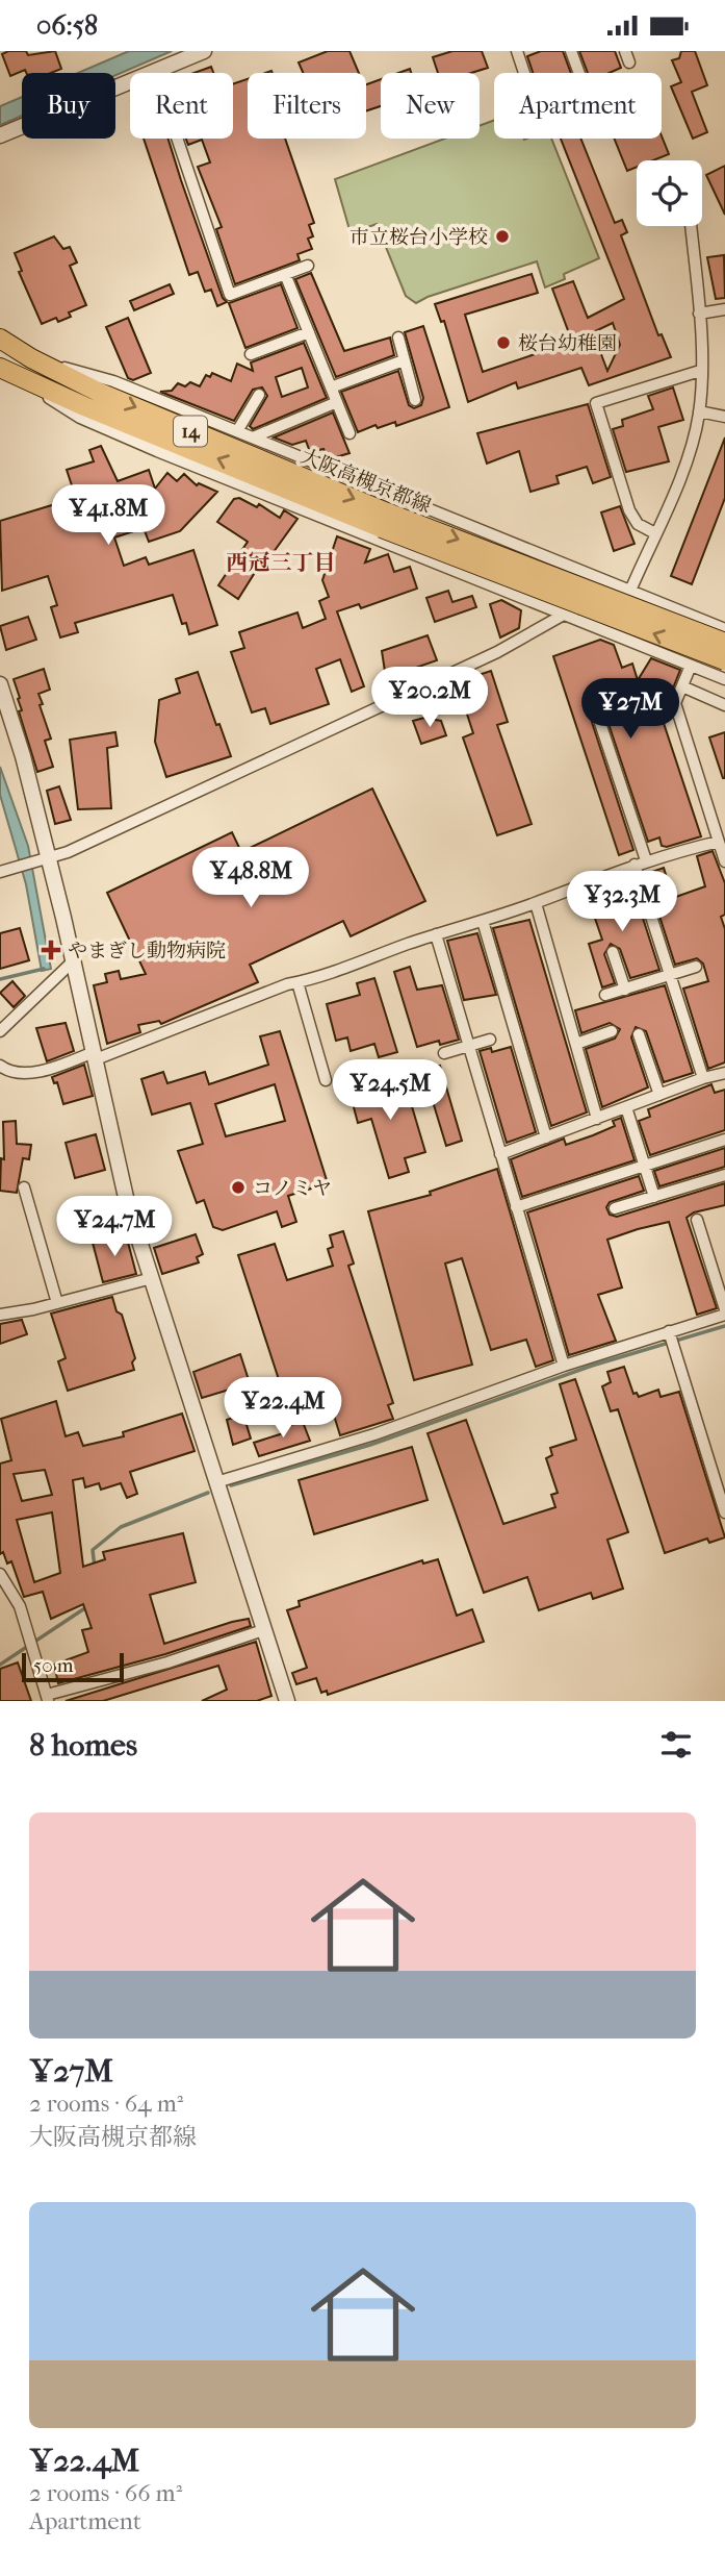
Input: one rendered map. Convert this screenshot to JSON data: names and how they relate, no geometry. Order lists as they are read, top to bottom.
{
  "streets": {
    "main road": ["14", "大阪高槻京都線"]
  },
  "districts": ["西冠三丁目"],
  "places": {
    "other": ["市立桜台小学校", "桜台幼稚園", "コノミヤ"],
    "health": ["やまぎし動物病院"]
  },
  "scale_bar": "50 m",
  "page": {
    "status": "06:58",
    "chip": [
      "Buy",
      "Rent",
      "Filters",
      "New",
      "Apartment"
    ],
    "price": [
      "¥41.8M",
      "¥20.2M",
      "¥27M",
      "¥48.8M",
      "¥32.3M",
      "¥24.5M",
      "¥24.7M",
      "¥22.4M"
    ],
    "scale": "50 m",
    "heading": "8 homes",
    "list": [
      {
        "name": "¥27M",
        "note": "2 rooms · 64 m² · 大阪高槻京都線"
      },
      {
        "name": "¥22.4M",
        "note": "2 rooms · 66 m² · Apartment"
      }
    ]
  }
}
